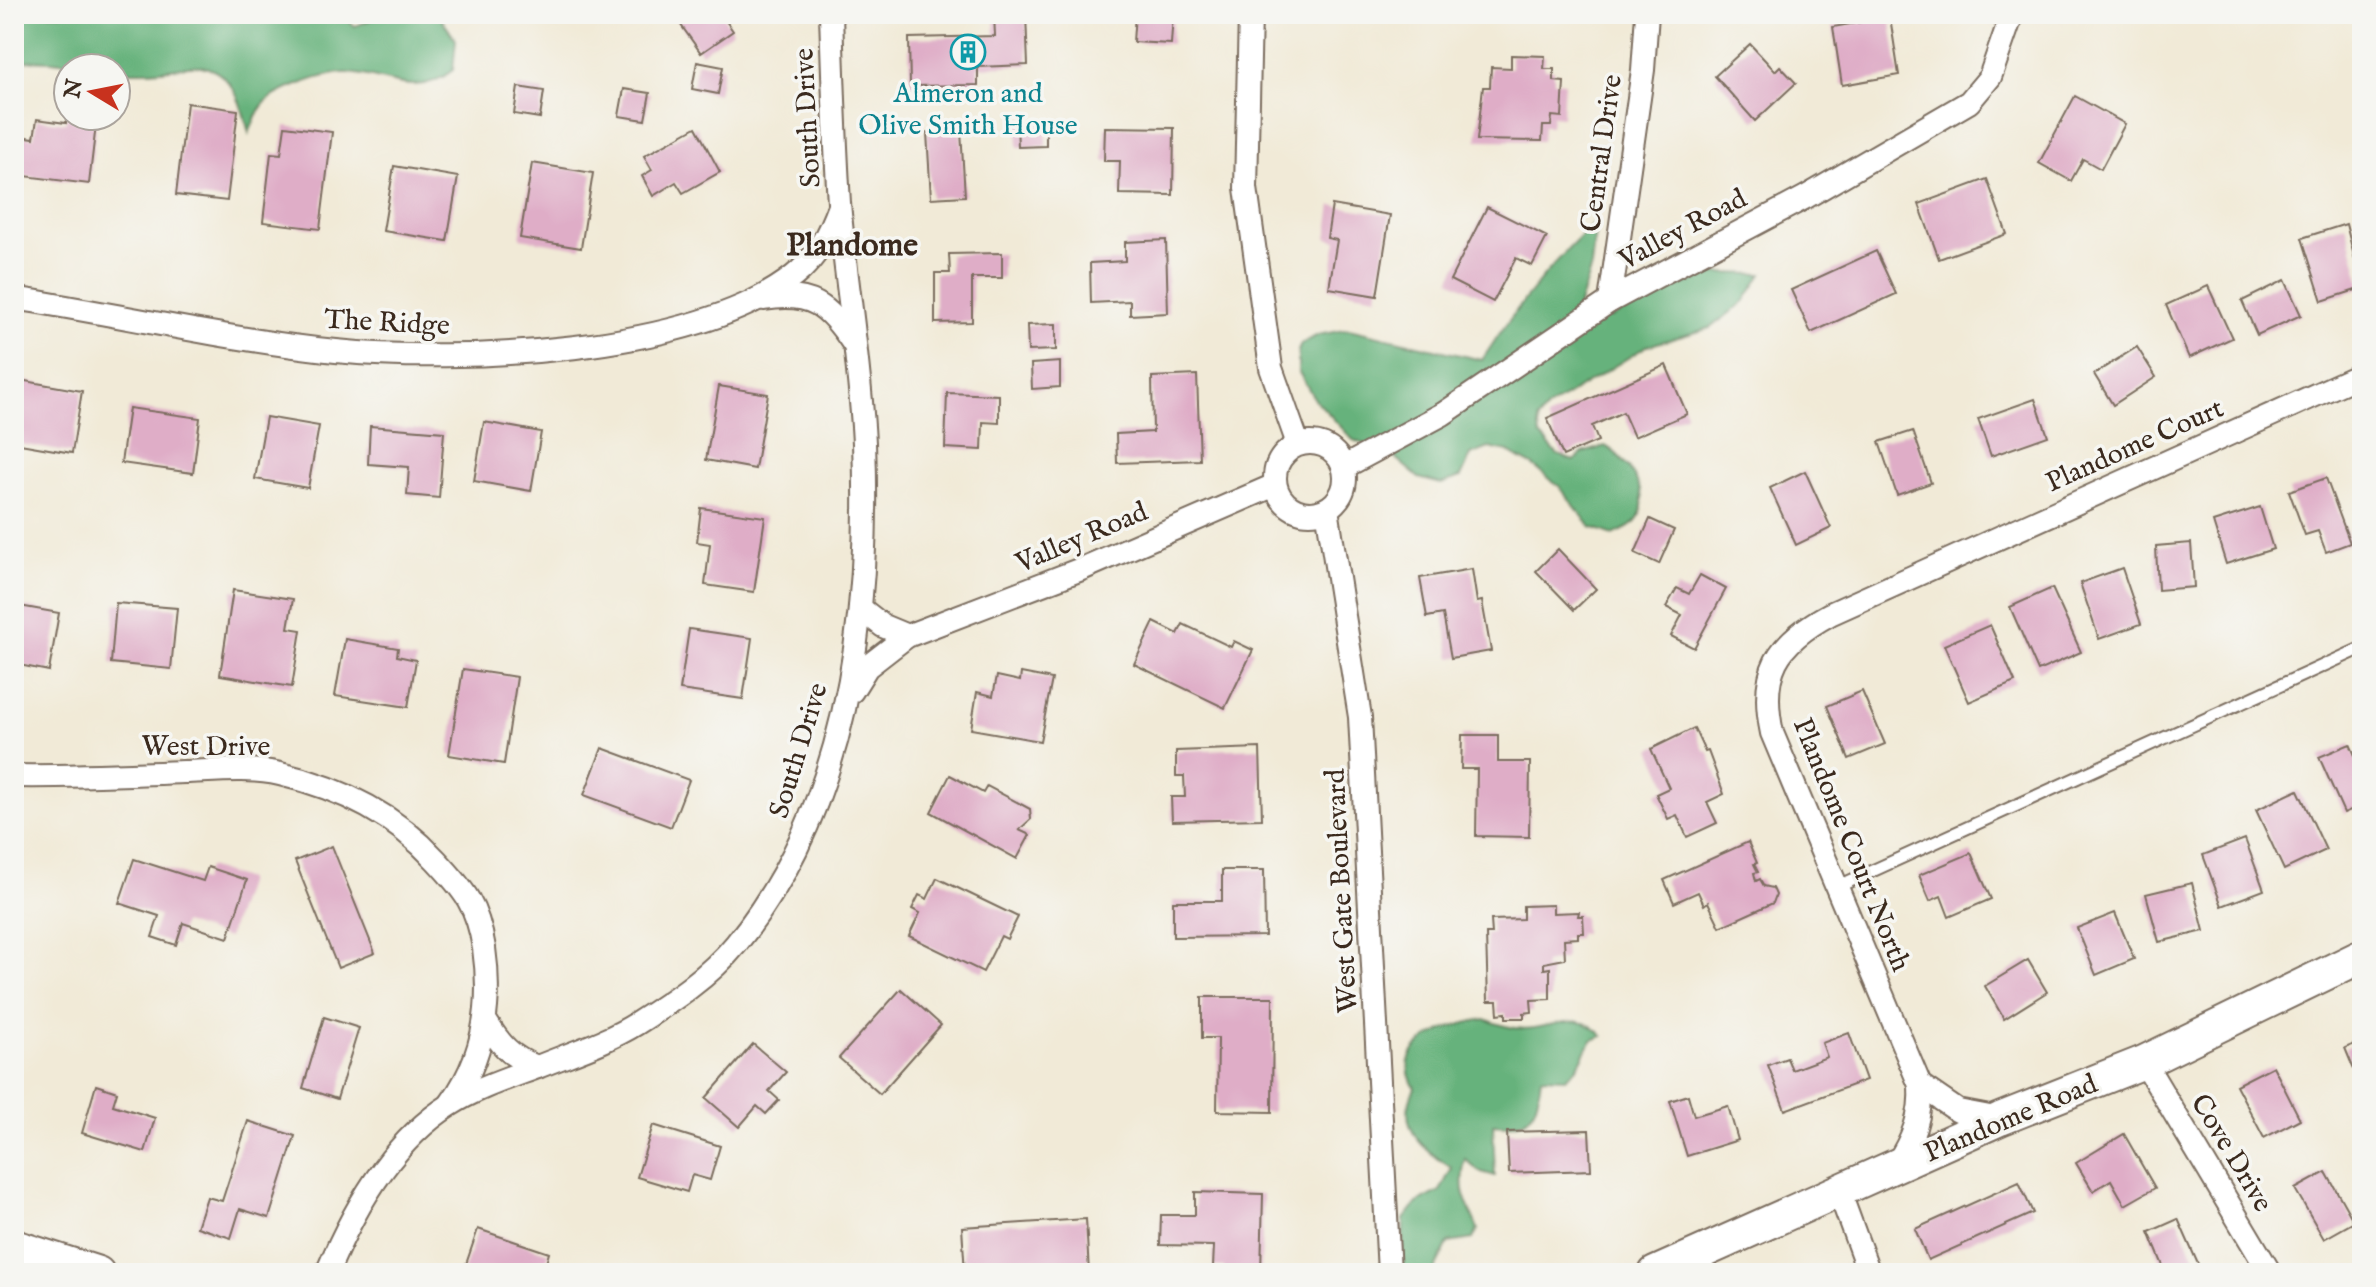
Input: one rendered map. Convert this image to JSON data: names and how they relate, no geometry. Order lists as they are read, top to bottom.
{
  "streets": {
    "main road": ["Plandome Road"],
    "street": [
      "South Drive",
      "Central Drive",
      "Valley Road",
      "The Ridge",
      "Plandome Court",
      "West Drive",
      "Plandome Court North",
      "West Gate Boulevard",
      "Cove Drive"
    ]
  },
  "crossings": [
    ["South Drive", "Valley Road"],
    ["South Drive", "The Ridge"],
    ["South Drive", "West Drive"],
    ["Central Drive", "Valley Road"],
    ["Valley Road", "West Gate Boulevard"],
    ["Plandome Court", "Plandome Court North"],
    ["Plandome Court North", "Plandome Road"],
    ["Plandome Road", "Cove Drive"]
  ],
  "districts": ["Plandome"],
  "places": {
    "building": ["Almeron and Olive Smith House"]
  },
  "north": "left"
}
